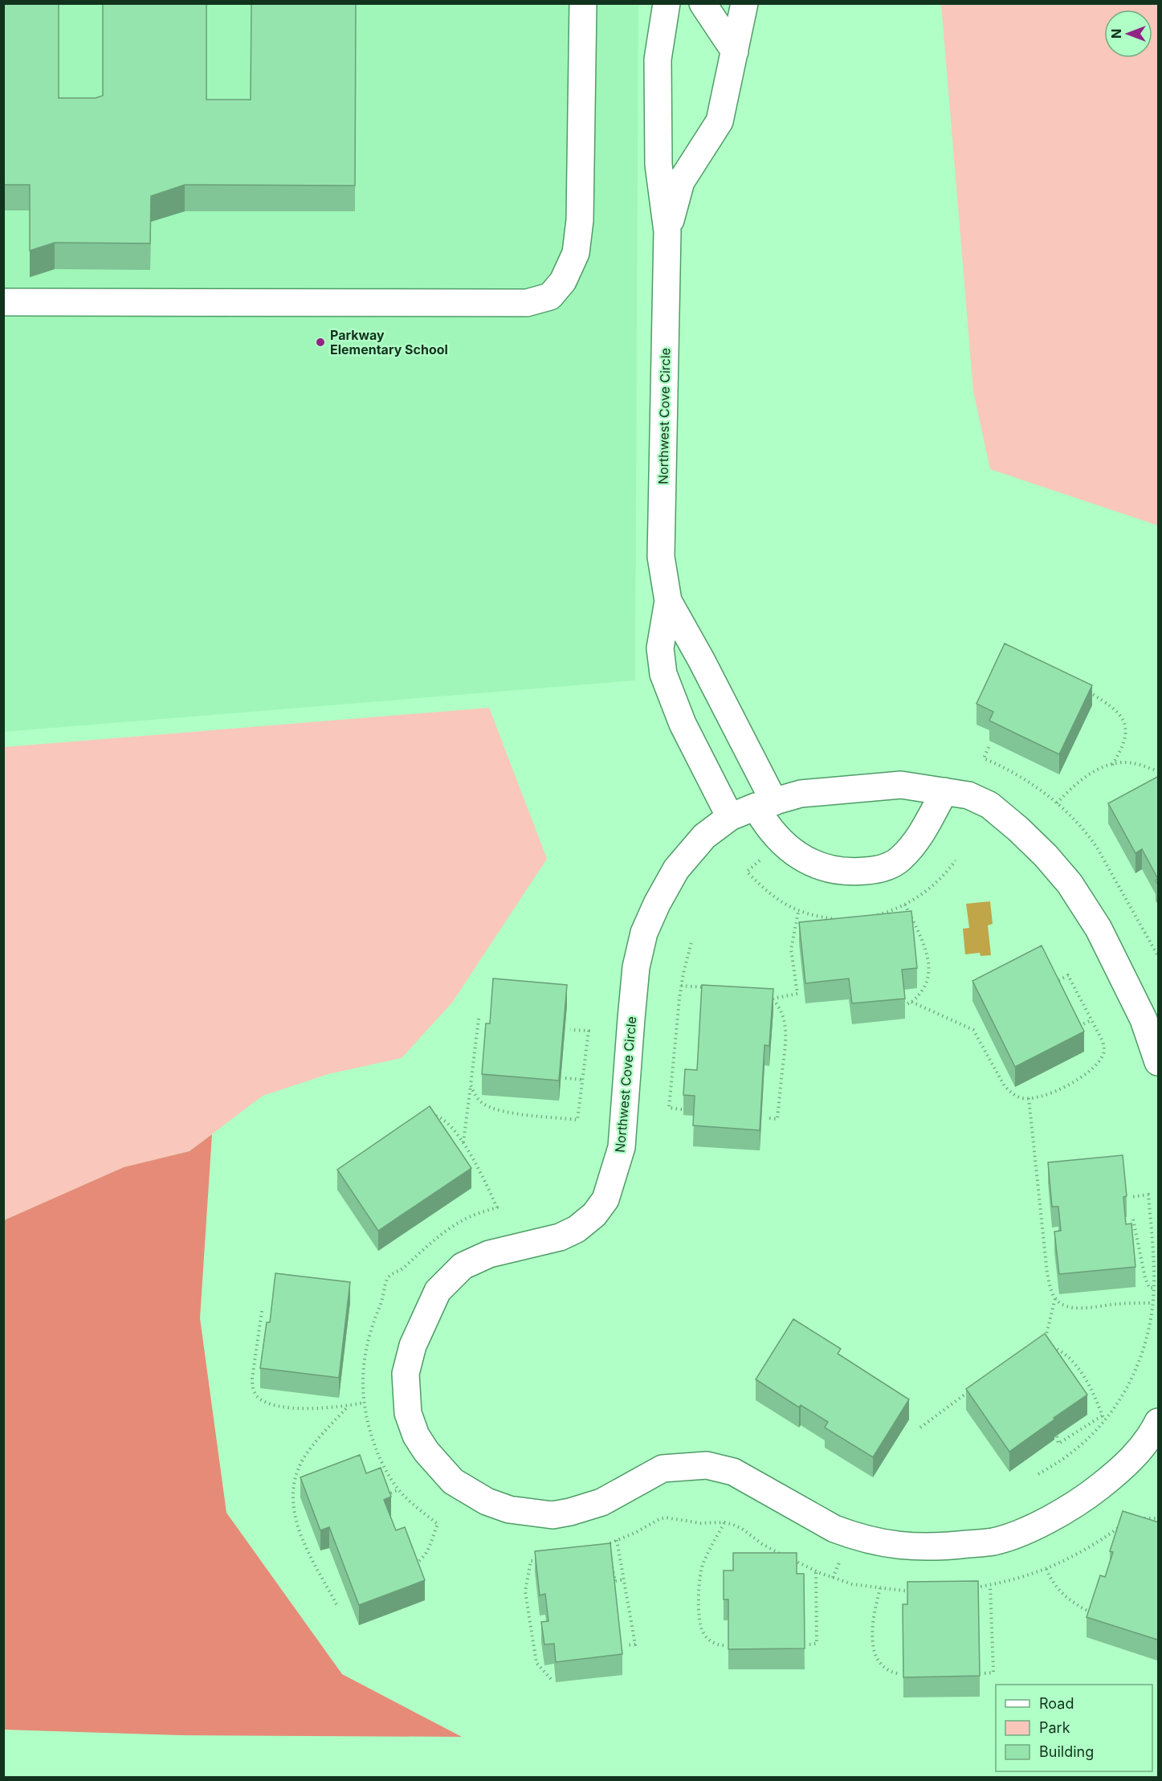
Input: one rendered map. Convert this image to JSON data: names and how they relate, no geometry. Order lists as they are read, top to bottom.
{
  "streets": {
    "street": ["Northwest Cove Circle"]
  },
  "places": ["Parkway Elementary School"],
  "legend": ["Road", "Park", "Building"],
  "north": "left"
}
